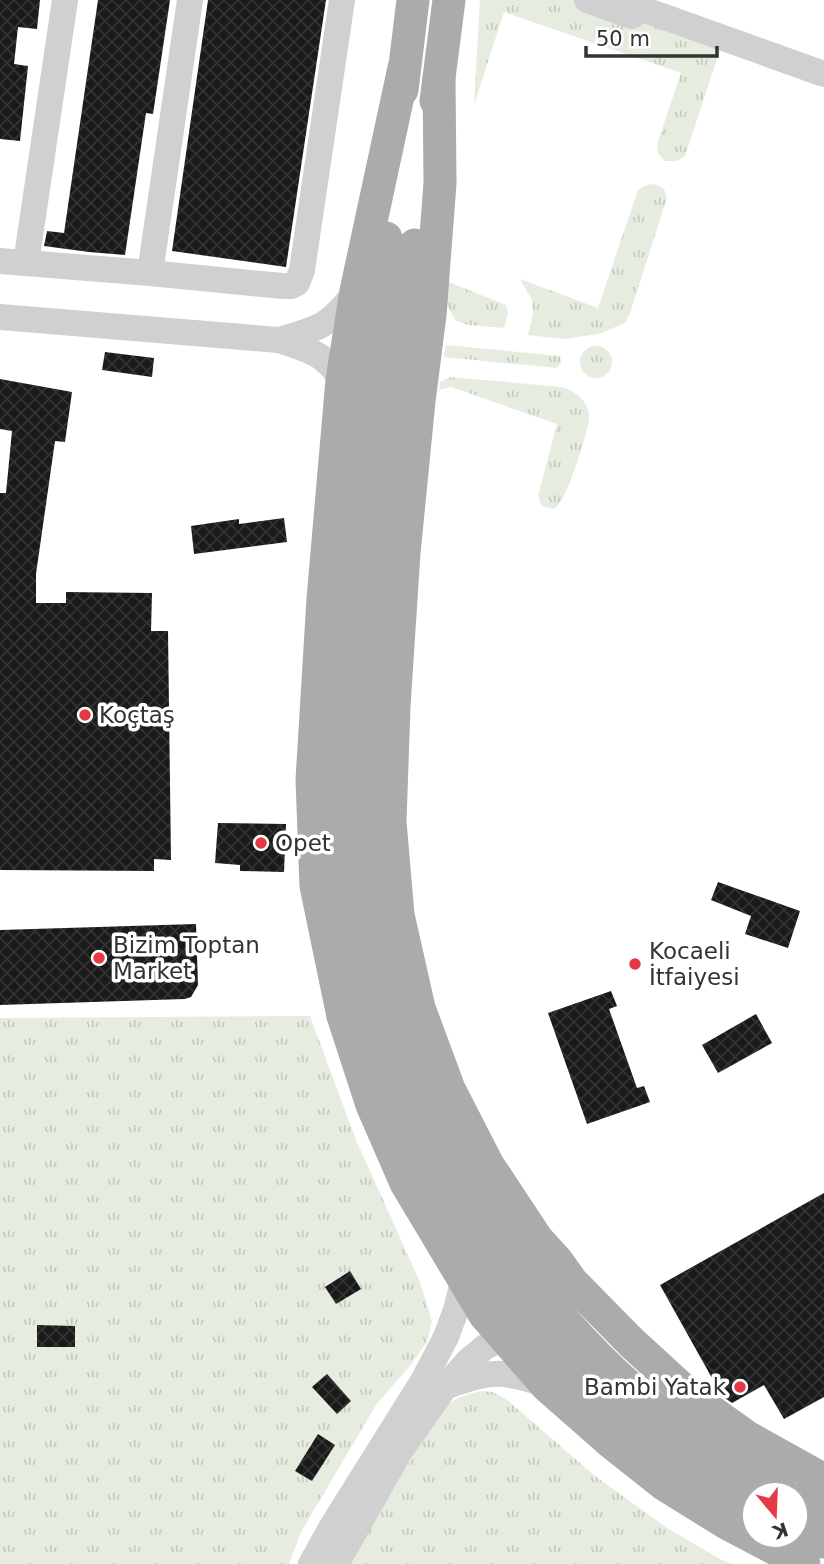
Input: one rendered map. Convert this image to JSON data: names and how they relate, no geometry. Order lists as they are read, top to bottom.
{
  "places": [
    "Koçtaş",
    "Opet",
    "Bizim Toptan Market",
    "Kocaeli İtfaiyesi",
    "Bambi Yatak"
  ],
  "scale_bar": "50 m",
  "north": "bottom"
}
